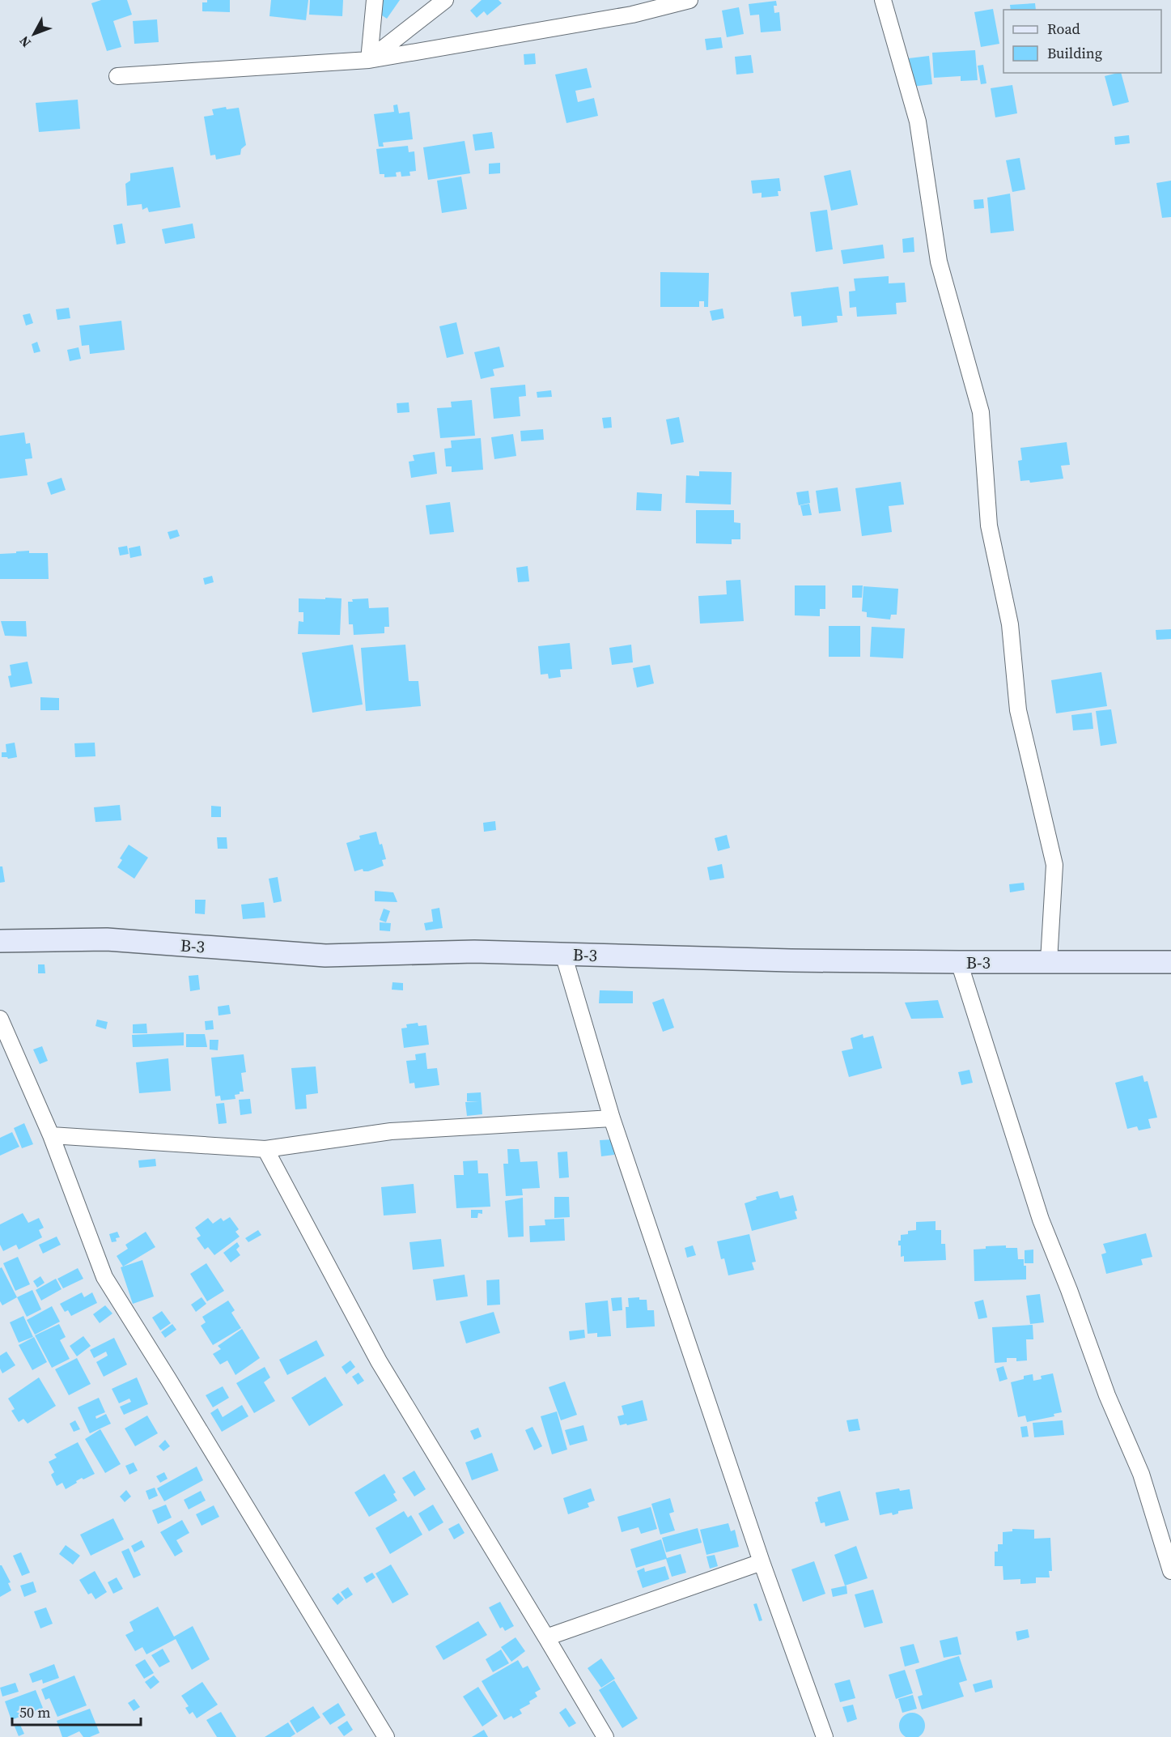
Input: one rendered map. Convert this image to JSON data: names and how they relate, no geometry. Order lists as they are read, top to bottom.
{
  "streets": {
    "main road": ["B-3"]
  },
  "legend": ["Road", "Building"],
  "scale_bar": "50 m",
  "north": "bottom left"
}
